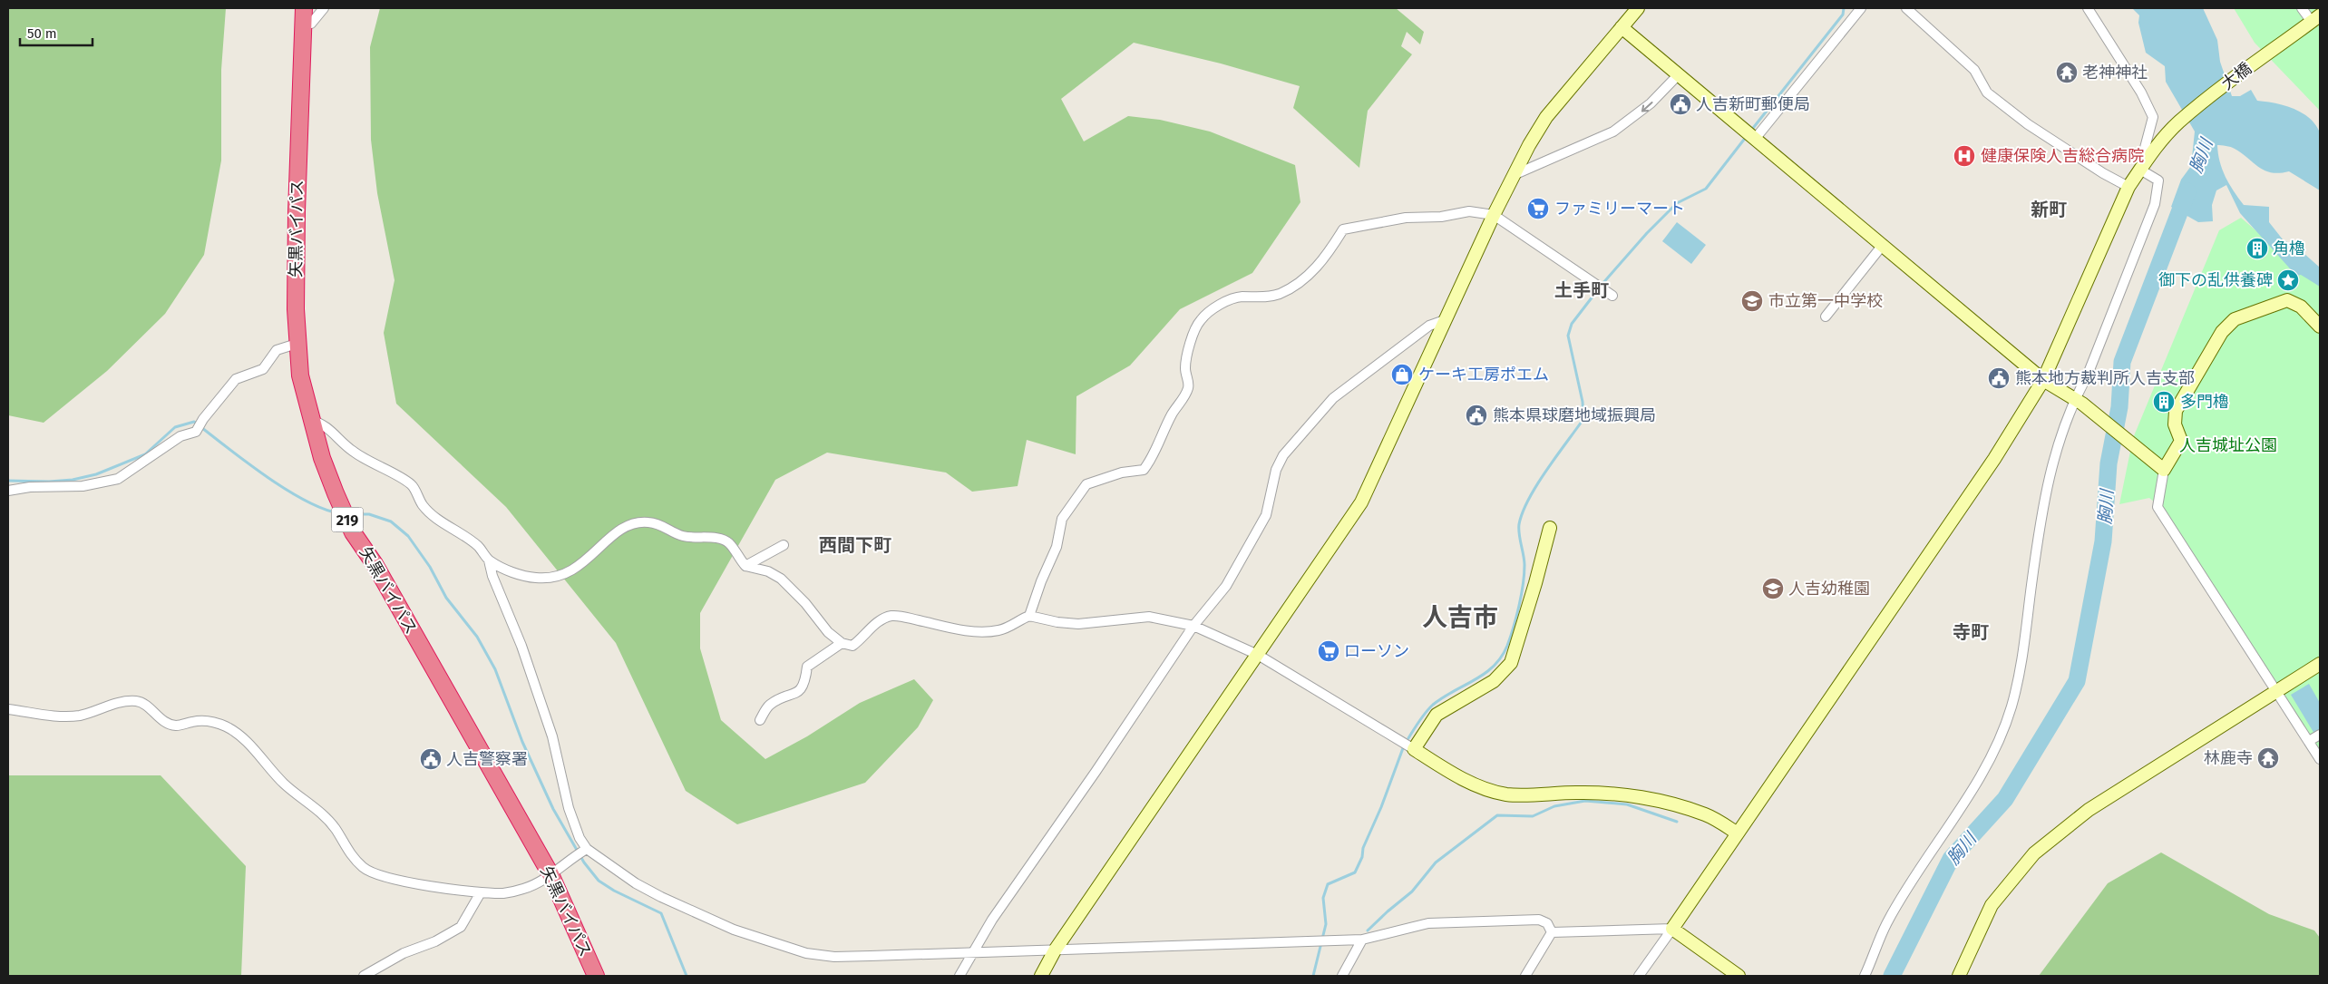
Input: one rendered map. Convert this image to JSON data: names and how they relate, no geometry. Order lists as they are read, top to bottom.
{
  "streets": {
    "highway": ["矢黒バイパス", "219"],
    "street": ["大橋"]
  },
  "districts": [
    "新町",
    "土手町",
    "西間下町",
    "人吉市",
    "寺町"
  ],
  "water": ["胸川"],
  "parks": ["人吉城址公園"],
  "places": {
    "temple": ["老神神社", "林鹿寺"],
    "public building": [
      "人吉新町郵便局",
      "熊本地方裁判所人吉支部",
      "熊本県球磨地域振興局",
      "人吉警察署"
    ],
    "hospital": ["健康保険人吉総合病院"],
    "supermarket": ["ファミリーマート", "ローソン"],
    "building": ["角櫓", "多門櫓"],
    "place": ["御下の乱供養碑"],
    "school or university": ["市立第一中学校", "人吉幼稚園"],
    "shop": ["ケーキ工房ポエム"]
  },
  "scale_bar": "50 m"
}
